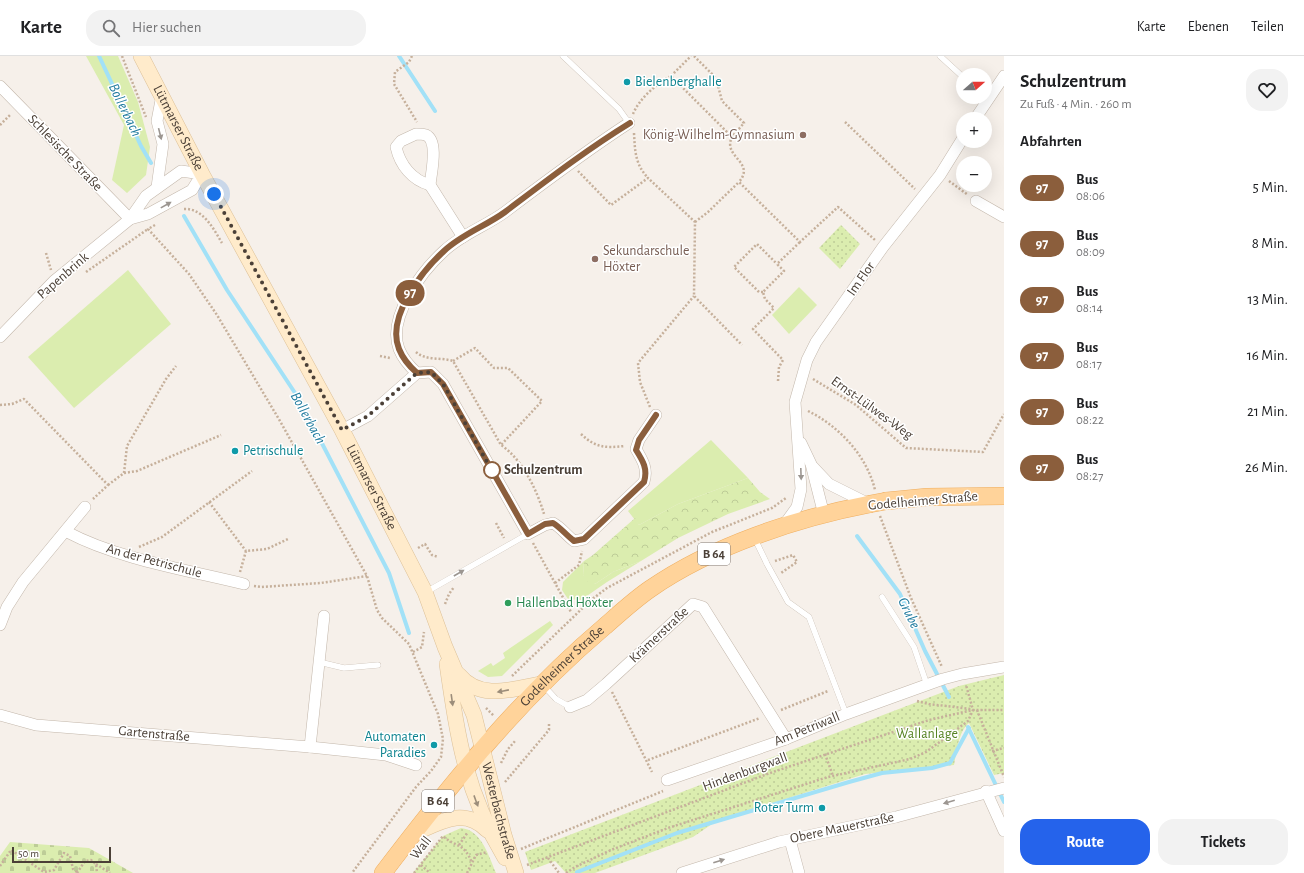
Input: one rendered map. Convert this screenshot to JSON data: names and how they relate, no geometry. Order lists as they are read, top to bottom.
{
  "streets": {
    "main road": [
      "Lütmarser Straße",
      "Godelheimer Straße",
      "B 64",
      "Westerbachstraße"
    ],
    "street": [
      "Schlesische Straße",
      "Papenbrink",
      "Im Flor",
      "An der Petrischule",
      "Krämerstraße",
      "Am Petriwall",
      "Gartenstraße",
      "Obere Mauerstraße"
    ],
    "path": ["Ernst-Lülwes-Weg", "Hindenburgwall", "Wall"]
  },
  "crossings": [
    ["Lütmarser Straße", "Papenbrink"],
    ["Lütmarser Straße", "Godelheimer Straße"],
    ["Lütmarser Straße", "Westerbachstraße"],
    ["Schlesische Straße", "Papenbrink"],
    ["Im Flor", "Godelheimer Straße"],
    ["Godelheimer Straße", "Westerbachstraße"],
    ["Krämerstraße", "Am Petriwall"],
    ["Am Petriwall", "Hindenburgwall"],
    ["Hindenburgwall", "Westerbachstraße"]
  ],
  "water": ["Bollerbach", "Grube"],
  "parks": ["Wallanlage"],
  "places": [
    "Bielenberghalle",
    "König-Wilhelm-Gymnasium",
    "Sekundarschule Höxter",
    "Petrischule",
    "Schulzentrum",
    "Hallenbad Höxter",
    "Automaten Paradies",
    "Roter Turm"
  ],
  "lines": ["bus line 97"],
  "scale_bar": "50 m",
  "north": "right",
  "page": {
    "header": "Karte",
    "search": "Hier suchen",
    "nav": ["Karte", "Ebenen", "Teilen"],
    "on_map": "97",
    "heading": [
      ["Schulzentrum", "Zu Fuß · 4 Min. · 260 m"],
      "Abfahrten"
    ],
    "map_buttons": ["+", "−"],
    "list": [
      {
        "mark": "97",
        "name": "Bus",
        "note": "08:06",
        "value": "5 Min."
      },
      {
        "mark": "97",
        "name": "Bus",
        "note": "08:09",
        "value": "8 Min."
      },
      {
        "mark": "97",
        "name": "Bus",
        "note": "08:14",
        "value": "13 Min."
      },
      {
        "mark": "97",
        "name": "Bus",
        "note": "08:17",
        "value": "16 Min."
      },
      {
        "mark": "97",
        "name": "Bus",
        "note": "08:22",
        "value": "21 Min."
      },
      {
        "mark": "97",
        "name": "Bus",
        "note": "08:27",
        "value": "26 Min."
      }
    ],
    "buttons": ["Route", "Tickets"],
    "scale": "50 m"
  }
}
